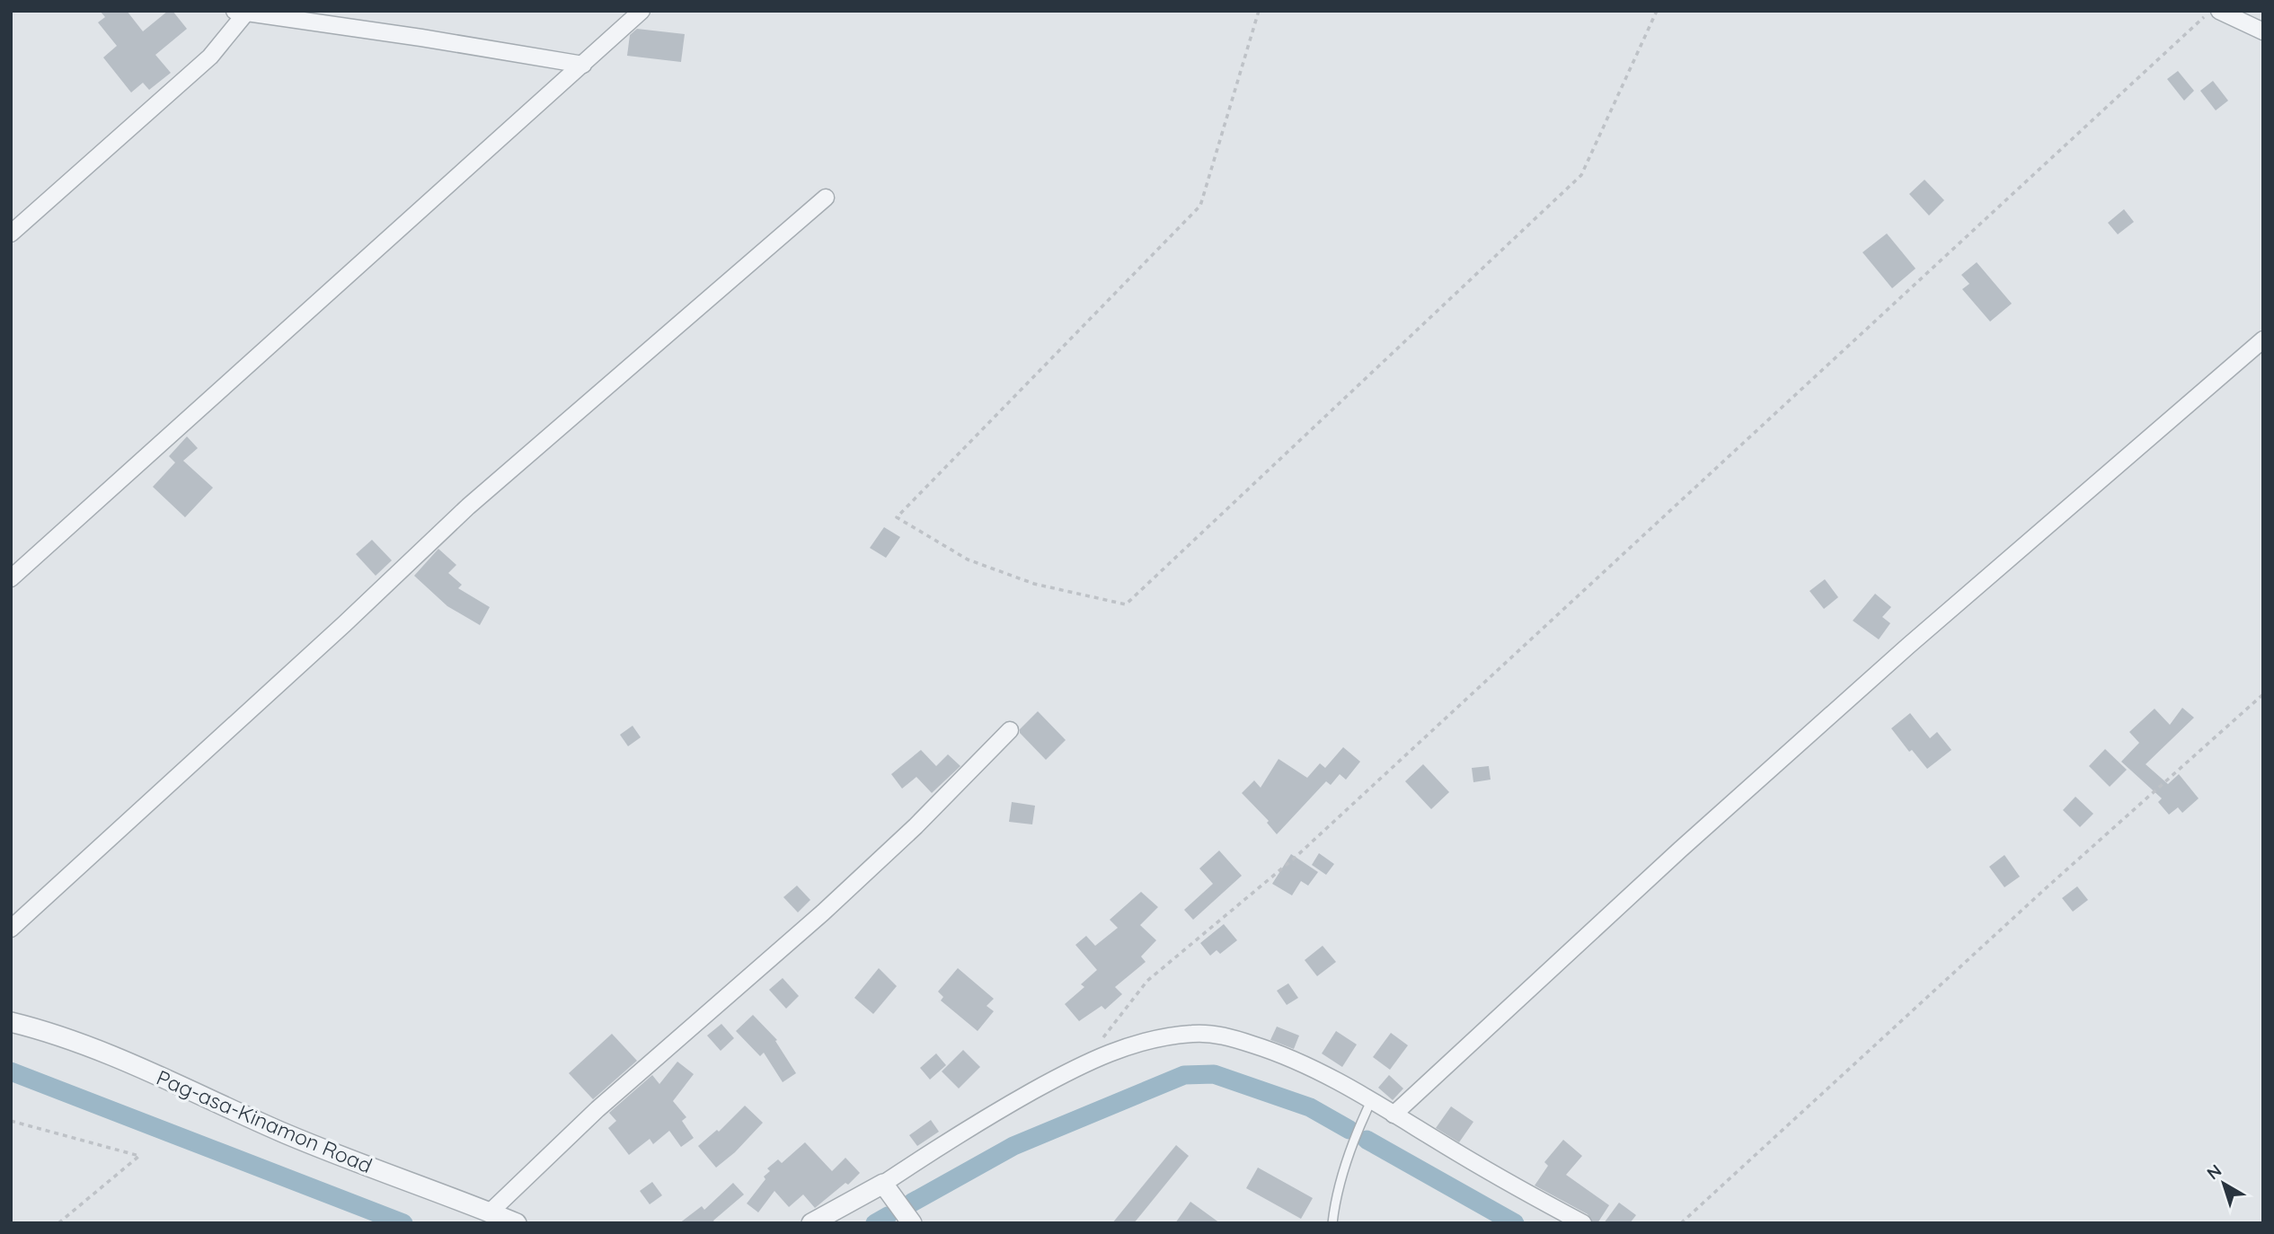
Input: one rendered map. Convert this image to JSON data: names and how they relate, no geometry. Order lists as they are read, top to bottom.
{
  "streets": {
    "street": ["Pag-asa-Kinamon Road"]
  },
  "north": "top left"
}
